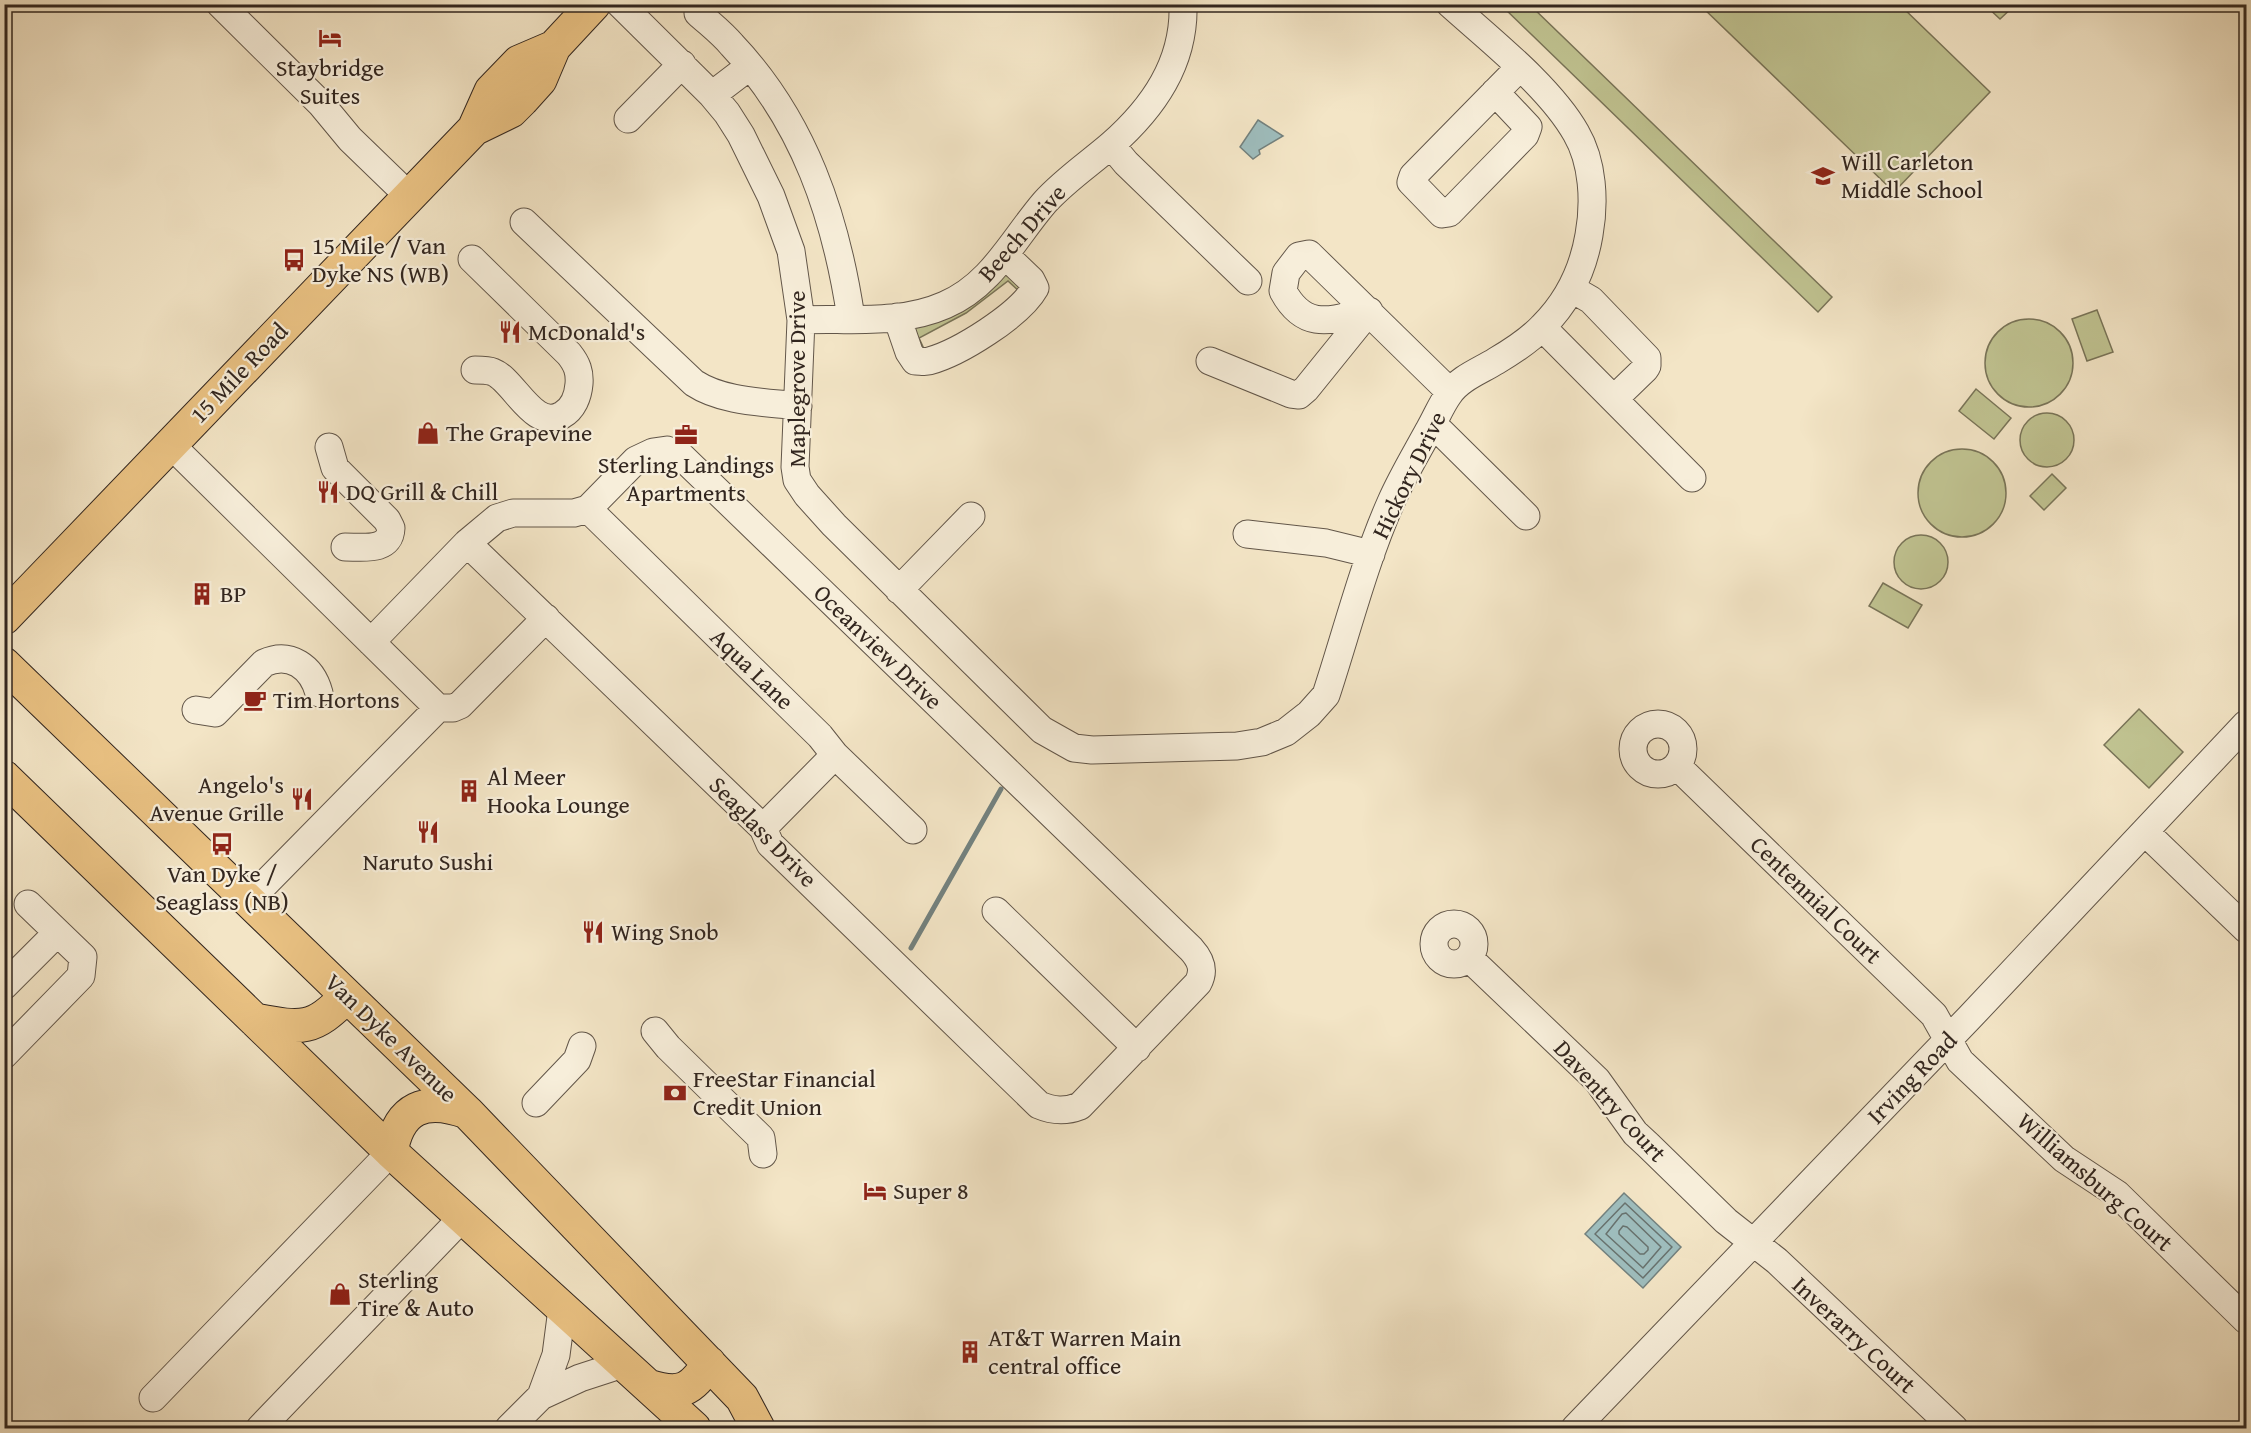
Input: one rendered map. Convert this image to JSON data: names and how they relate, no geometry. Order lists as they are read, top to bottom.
{
  "streets": {
    "main road": ["15 Mile Road", "Van Dyke Avenue"],
    "street": [
      "Beech Drive",
      "Maplegrove Drive",
      "Hickory Drive",
      "Oceanview Drive",
      "Aqua Lane",
      "Seaglass Drive",
      "Centennial Court",
      "Irving Road",
      "Daventry Court",
      "Williamsburg Court",
      "Inverarry Court"
    ]
  },
  "crossings": [
    ["Beech Drive", "Maplegrove Drive"],
    ["Maplegrove Drive", "Hickory Drive"],
    ["Oceanview Drive", "Aqua Lane"],
    ["Oceanview Drive", "Seaglass Drive"],
    ["Centennial Court", "Irving Road"],
    ["Centennial Court", "Williamsburg Court"],
    ["Irving Road", "Daventry Court"],
    ["Irving Road", "Williamsburg Court"],
    ["Irving Road", "Inverarry Court"],
    ["Daventry Court", "Inverarry Court"]
  ],
  "places": {
    "hotel": ["Staybridge Suites", "Super 8"],
    "school or university": ["Will Carleton Middle School"],
    "bus stop": ["15 Mile / Van Dyke NS (WB)", "Van Dyke / Seaglass (NB)"],
    "restaurant": [
      "McDonald's",
      "DQ Grill & Chill",
      "Angelo's Avenue Grille",
      "Naruto Sushi",
      "Wing Snob"
    ],
    "shop": ["The Grapevine", "Sterling Tire & Auto"],
    "office": ["Sterling Landings Apartments"],
    "building": ["BP", "Al Meer Hooka Lounge", "AT&T Warren Main central office"],
    "cafe": ["Tim Hortons"],
    "bank": ["FreeStar Financial Credit Union"]
  }
}
